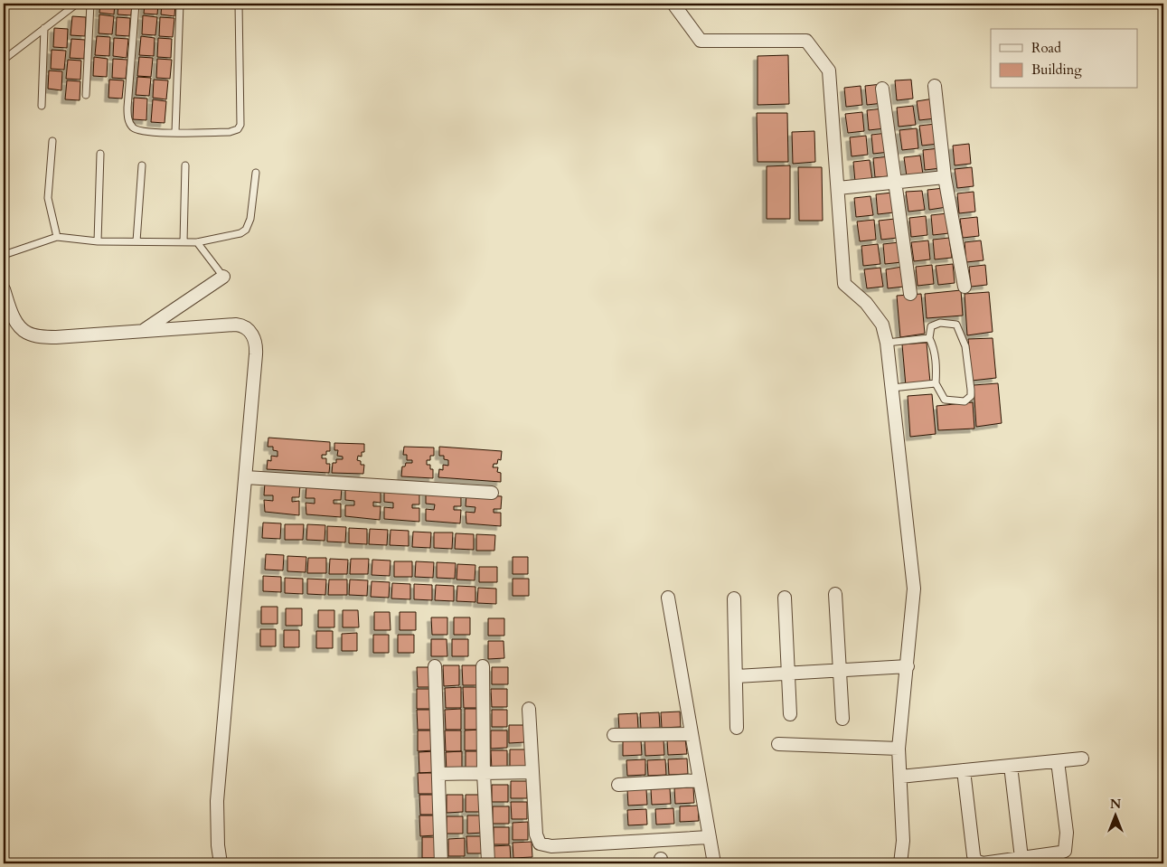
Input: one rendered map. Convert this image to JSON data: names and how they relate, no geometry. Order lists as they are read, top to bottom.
{
  "legend": ["Road", "Building"],
  "north": "top"
}
